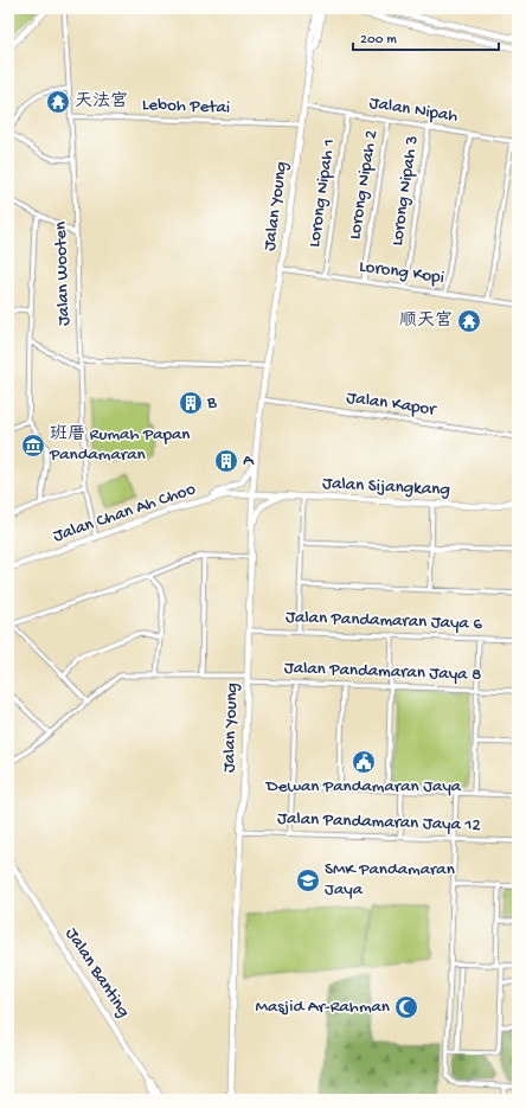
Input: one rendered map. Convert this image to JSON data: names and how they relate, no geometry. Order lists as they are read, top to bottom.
{
  "streets": {
    "main road": [
      "Jalan Young",
      "Jalan Sijangkang",
      "Jalan Chan Ah Choo",
      "Jalan Banting"
    ],
    "street": [
      "Leboh Petai",
      "Jalan Nipah",
      "Lorong Nipah 2",
      "Lorong Nipah 3",
      "Lorong Nipah 1",
      "Lorong Kopi",
      "Jalan Wooten",
      "Jalan Kapor",
      "Jalan Pandamaran Jaya 6",
      "Jalan Pandamaran Jaya 8",
      "Jalan Pandamaran Jaya 12"
    ]
  },
  "crossings": [
    ["Leboh Petai", "Jalan Young"],
    ["Leboh Petai", "Jalan Wooten"],
    ["Jalan Nipah", "Lorong Nipah 2"],
    ["Jalan Nipah", "Lorong Nipah 3"],
    ["Jalan Nipah", "Lorong Nipah 1"],
    ["Jalan Nipah", "Jalan Young"],
    ["Lorong Nipah 2", "Lorong Kopi"],
    ["Lorong Nipah 3", "Lorong Kopi"],
    ["Lorong Nipah 1", "Lorong Kopi"],
    ["Jalan Young", "Lorong Kopi"],
    ["Jalan Young", "Jalan Kapor"],
    ["Jalan Young", "Jalan Sijangkang"],
    ["Jalan Young", "Jalan Chan Ah Choo"],
    ["Jalan Young", "Jalan Pandamaran Jaya 6"],
    ["Jalan Young", "Jalan Pandamaran Jaya 8"],
    ["Jalan Young", "Jalan Pandamaran Jaya 12"],
    ["Jalan Wooten", "Jalan Chan Ah Choo"],
    ["Jalan Sijangkang", "Jalan Chan Ah Choo"]
  ],
  "places": {
    "temple": ["天法宫", "顺天宫"],
    "building": ["B", "A"],
    "museum": ["班厝 Rumah Papan Pandamaran"],
    "public building": ["Dewan Pandamaran Jaya"],
    "school or university": ["SMK Pandamaran Jaya"],
    "mosque": ["Masjid Ar-Rahman"]
  },
  "scale_bar": "200 m"
}
